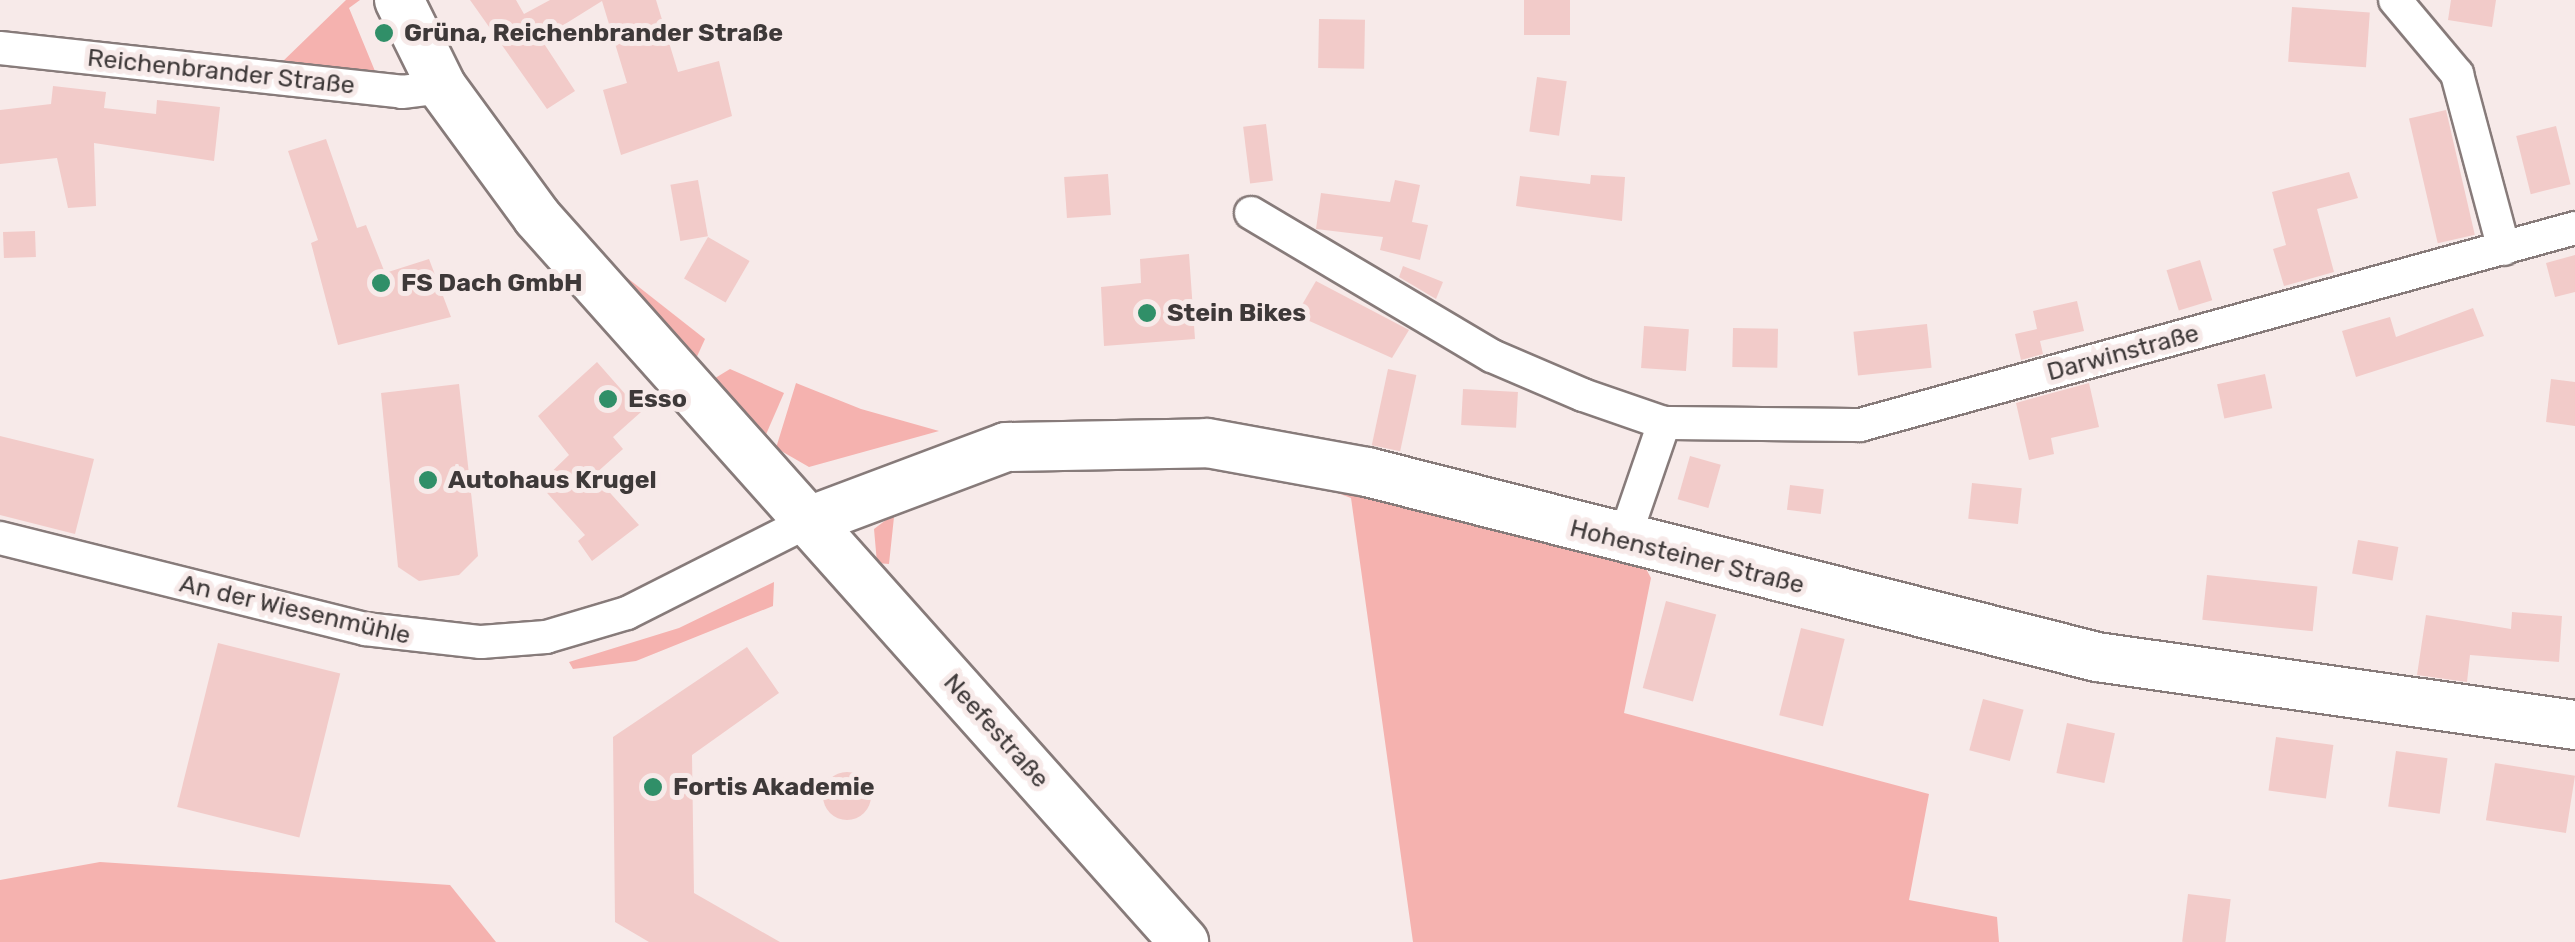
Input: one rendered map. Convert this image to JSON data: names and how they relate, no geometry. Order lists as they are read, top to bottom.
{
  "streets": {
    "main road": ["Hohensteiner Straße", "Neefestraße"],
    "street": ["Reichenbrander Straße", "Darwinstraße", "An der Wiesenmühle"]
  },
  "crossings": [
    ["Reichenbrander Straße", "Neefestraße"],
    ["Hohensteiner Straße", "An der Wiesenmühle"],
    ["Hohensteiner Straße", "Neefestraße"],
    ["An der Wiesenmühle", "Neefestraße"]
  ],
  "places": [
    "Grüna, Reichenbrander Straße",
    "FS Dach GmbH",
    "Stein Bikes",
    "Esso",
    "Autohaus Krugel",
    "Fortis Akademie"
  ]
}
